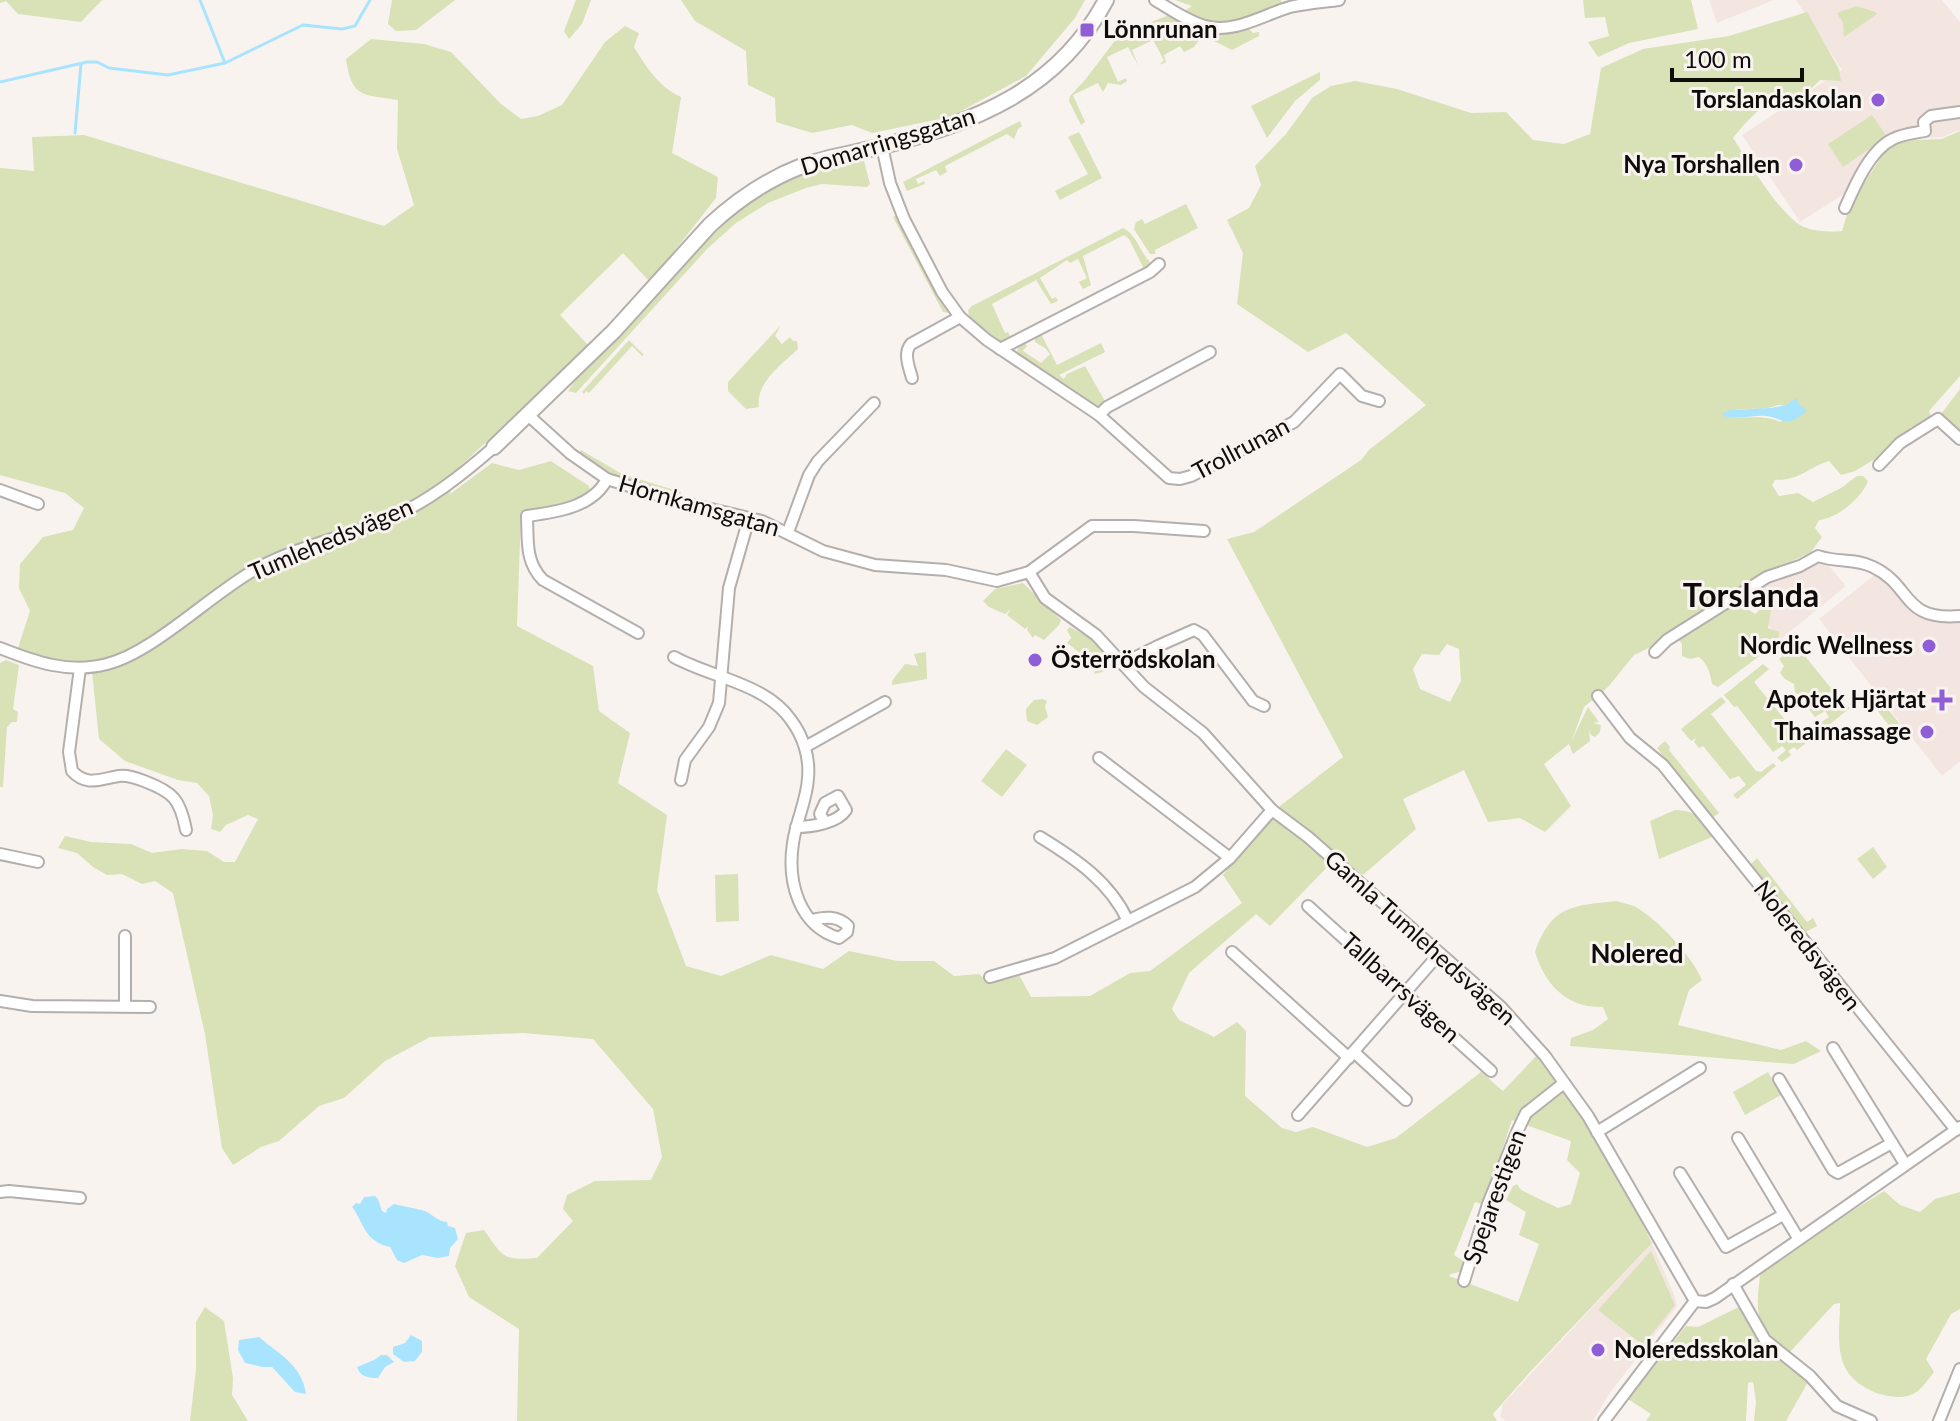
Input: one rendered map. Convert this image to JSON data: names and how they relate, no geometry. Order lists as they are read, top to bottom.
{
  "streets": {
    "street": [
      "Domarringsgatan",
      "Trollrunan",
      "Hornkamsgatan",
      "Tumlehedsvägen",
      "Gamla Tumlehedsvägen",
      "Noleredsvägen",
      "Tallbarrsvägen",
      "Spejarestigen"
    ]
  },
  "crossings": [
    ["Domarringsgatan", "Trollrunan"],
    ["Domarringsgatan", "Hornkamsgatan"],
    ["Domarringsgatan", "Tumlehedsvägen"],
    ["Hornkamsgatan", "Gamla Tumlehedsvägen"],
    ["Gamla Tumlehedsvägen", "Spejarestigen"]
  ],
  "districts": ["Torslanda", "Nolered"],
  "places": {
    "transit": ["Lönnrunan"],
    "other": [
      "Torslandaskolan",
      "Nya Torshallen",
      "Nordic Wellness",
      "Österrödskolan",
      "Thaimassage",
      "Noleredsskolan"
    ],
    "health": ["Apotek Hjärtat"]
  },
  "scale_bar": "100 m"
}
